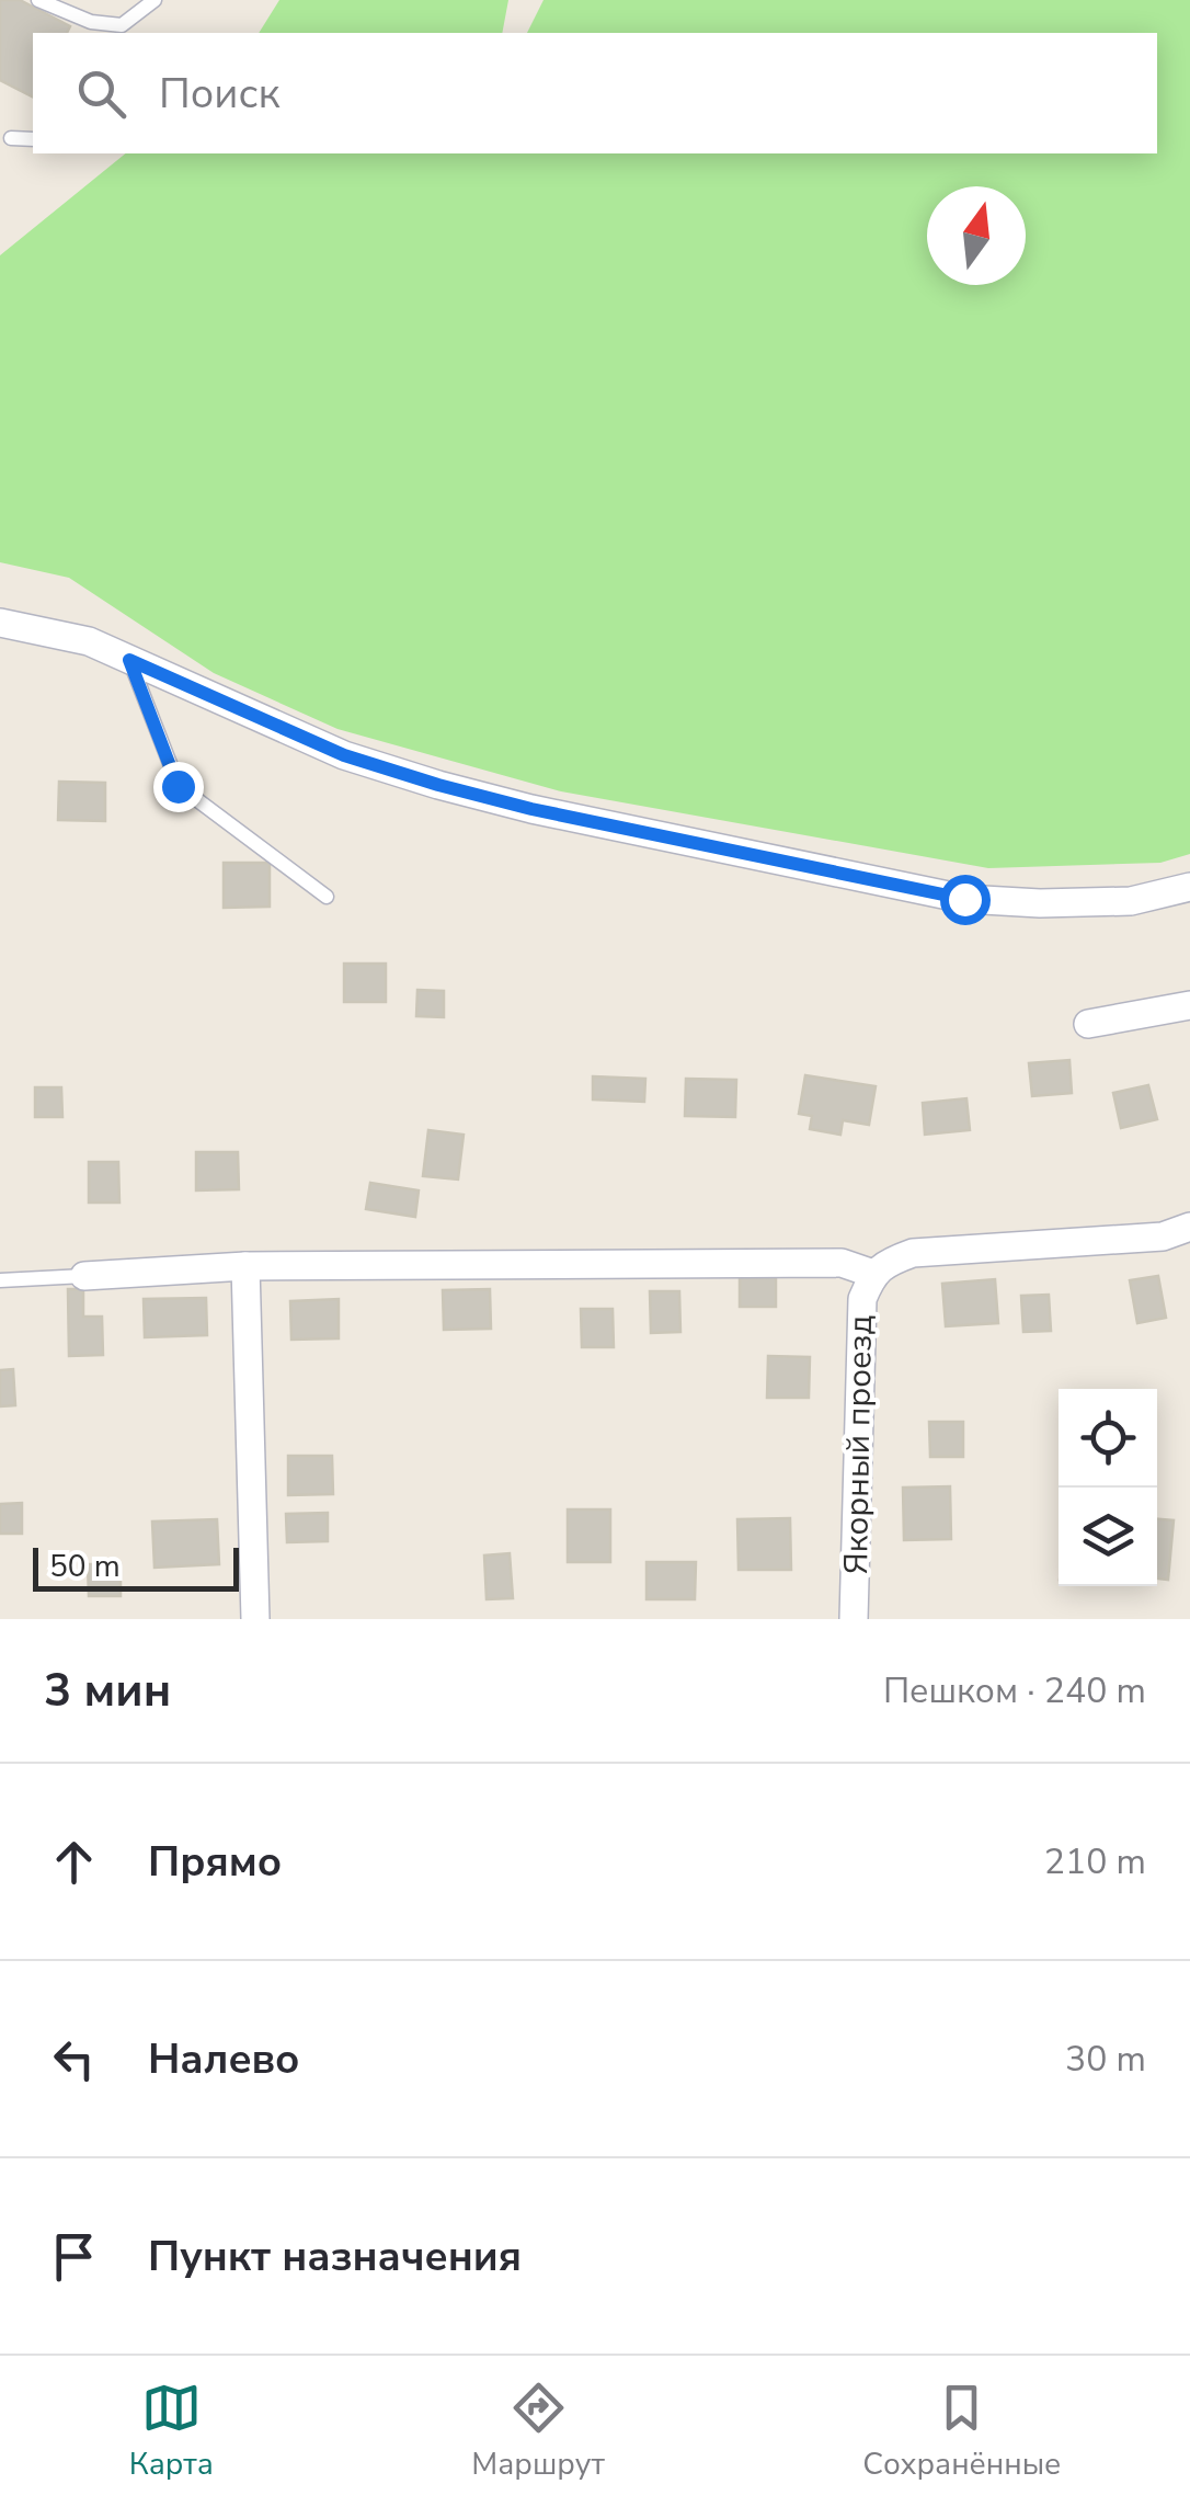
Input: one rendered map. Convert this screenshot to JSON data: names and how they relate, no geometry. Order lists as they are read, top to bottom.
{
  "streets": {
    "street": ["Якорный проезд"]
  },
  "scale_bar": "50 m",
  "north": "top",
  "page": {
    "search": "Поиск",
    "scale": "50 m",
    "heading": ["3 мин", "Пешком · 240 m"],
    "list": [
      ["Прямо", "210 m"],
      ["Налево", "30 m"],
      "Пункт назначения"
    ],
    "nav": ["Карта", "Маршрут", "Сохранённые"]
  }
}
